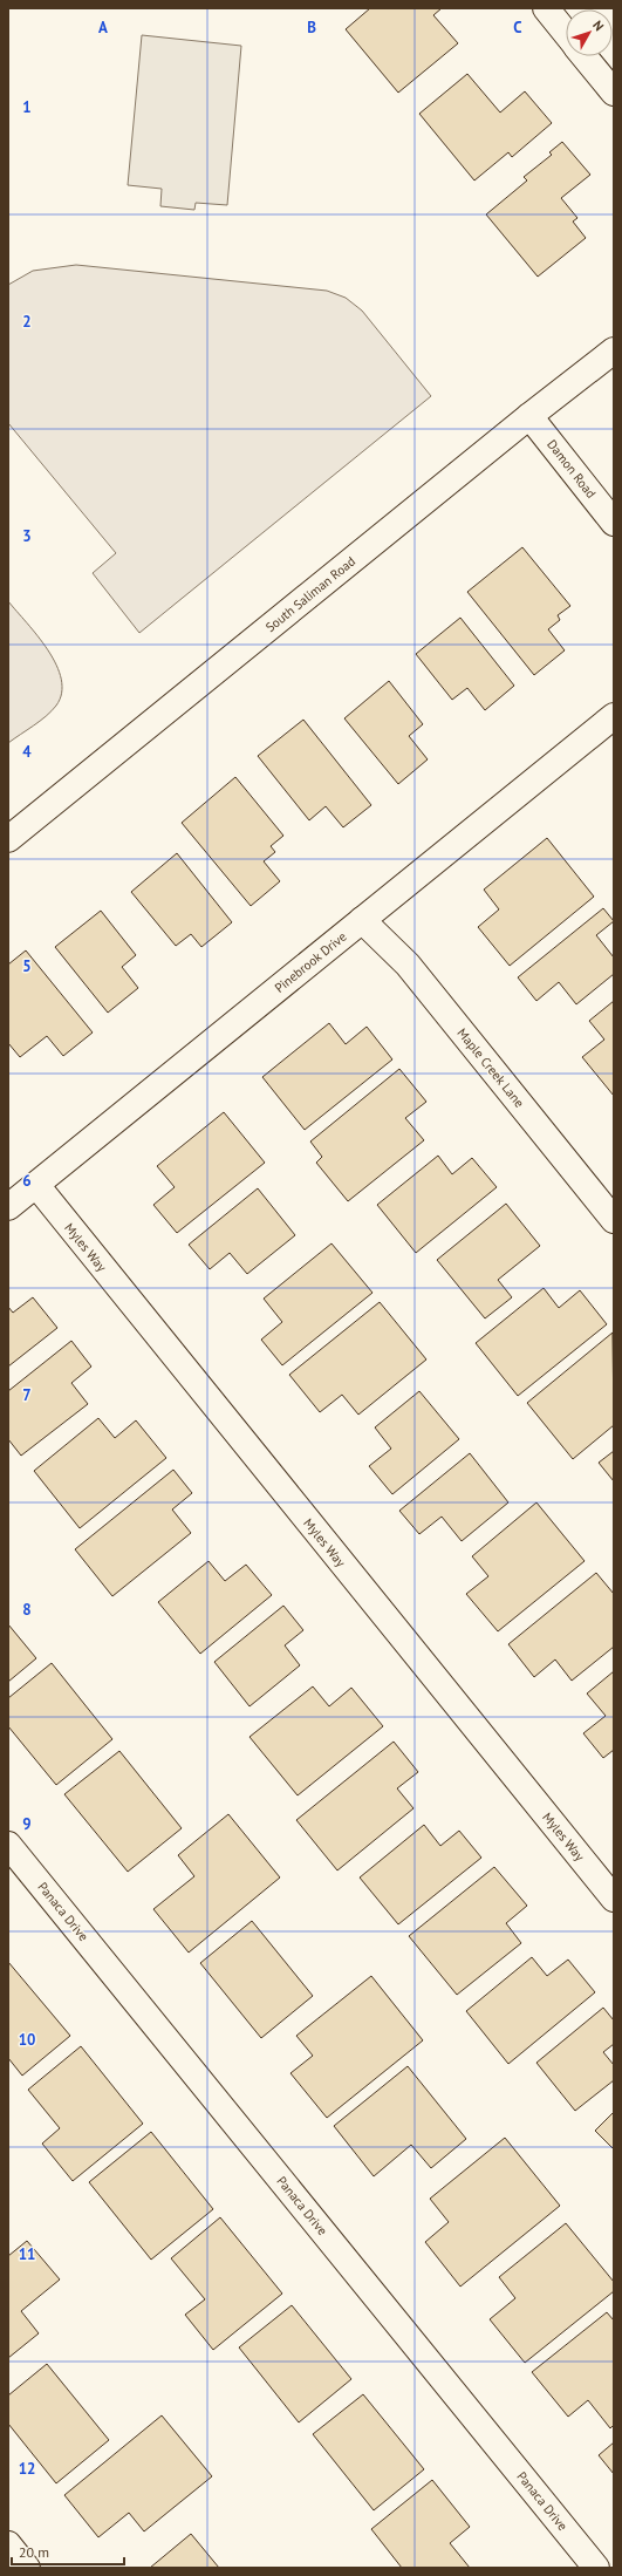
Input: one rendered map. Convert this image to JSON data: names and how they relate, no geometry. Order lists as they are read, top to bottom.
{
  "streets": {
    "street": [
      "Damon Road",
      "South Saliman Road",
      "Pinebrook Drive",
      "Maple Creek Lane",
      "Myles Way",
      "Panaca Drive"
    ]
  },
  "crossings": [
    ["Damon Road", "South Saliman Road"],
    ["Pinebrook Drive", "Maple Creek Lane"],
    ["Pinebrook Drive", "Myles Way"]
  ],
  "scale_bar": "20 m",
  "north": "top right",
  "grid": {
    "columns": ["A", "B", "C"],
    "rows": [
      "1",
      "2",
      "3",
      "4",
      "5",
      "6",
      "7",
      "8",
      "9",
      "10",
      "11",
      "12"
    ]
  }
}
